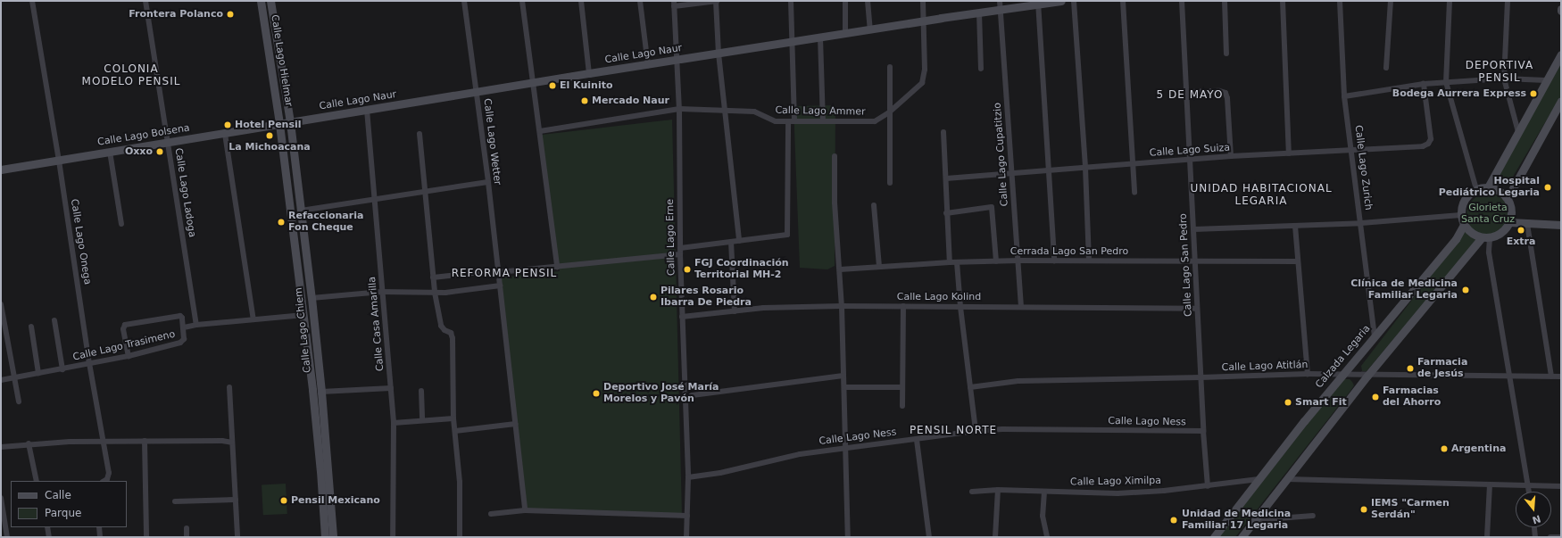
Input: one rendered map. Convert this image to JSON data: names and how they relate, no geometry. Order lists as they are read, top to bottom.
{
  "streets": {
    "street": [
      "Calle Lago Naur",
      "Calle Lago Hielmar",
      "Calle Lago Ammer",
      "Calle Lago Bolsena",
      "Calle Lago Wetter",
      "Calle Lago Suiza",
      "Calle Lago Cupatitzio",
      "Calle Lago Zurich",
      "Calle Lago Ladoga",
      "Calle Lago Erne",
      "Calle Lago Onega",
      "Cerrada Lago San Pedro",
      "Calle Lago San Pedro",
      "Calle Lago Kolind",
      "Calle Casa Amarilla",
      "Calle Lago Chiem",
      "Calle Lago Trasimeno",
      "Calzada Legaria",
      "Calle Lago Atitlán",
      "Calle Lago Ness",
      "Calle Lago Ximilpa"
    ]
  },
  "crossings": [
    ["Calle Lago Naur", "Calle Lago Hielmar"],
    ["Calle Lago Naur", "Calle Lago Ammer"],
    ["Calle Lago Naur", "Calle Lago Bolsena"],
    ["Calle Lago Naur", "Calle Lago Wetter"],
    ["Calle Lago Naur", "Calle Lago Cupatitzio"],
    ["Calle Lago Naur", "Calle Lago Erne"],
    ["Calle Lago Naur", "Calle Casa Amarilla"],
    ["Calle Lago Naur", "Calle Lago Chiem"],
    ["Calle Lago Hielmar", "Calle Lago Bolsena"],
    ["Calle Lago Hielmar", "Calle Lago Chiem"],
    ["Calle Lago Ammer", "Calle Lago Erne"],
    ["Calle Lago Bolsena", "Calle Lago Ladoga"],
    ["Calle Lago Bolsena", "Calle Lago Onega"],
    ["Calle Lago Bolsena", "Calle Lago Chiem"],
    ["Calle Lago Suiza", "Calle Lago Cupatitzio"],
    ["Calle Lago Suiza", "Calle Lago Zurich"],
    ["Calle Lago Suiza", "Calle Lago San Pedro"],
    ["Calle Lago Cupatitzio", "Cerrada Lago San Pedro"],
    ["Calle Lago Cupatitzio", "Calle Lago Kolind"],
    ["Calle Lago Zurich", "Calzada Legaria"],
    ["Calle Lago Ladoga", "Calle Lago Trasimeno"],
    ["Calle Lago Erne", "Calle Lago Kolind"],
    ["Calle Lago Erne", "Calle Lago Ness"],
    ["Calle Lago Onega", "Calle Lago Trasimeno"],
    ["Cerrada Lago San Pedro", "Calle Lago San Pedro"],
    ["Calle Lago San Pedro", "Calle Lago Kolind"],
    ["Calle Lago San Pedro", "Calle Lago Atitlán"],
    ["Calle Lago San Pedro", "Calle Lago Ness"],
    ["Calle Lago San Pedro", "Calle Lago Ximilpa"],
    ["Calle Lago Chiem", "Calle Lago Trasimeno"],
    ["Calzada Legaria", "Calle Lago Atitlán"],
    ["Calzada Legaria", "Calle Lago Ximilpa"]
  ],
  "districts": [
    "DEPORTIVA PENSIL",
    "COLONIA MODELO PENSIL",
    "5 DE MAYO",
    "UNIDAD HABITACIONAL LEGARIA",
    "REFORMA PENSIL",
    "PENSIL NORTE"
  ],
  "parks": ["Glorieta Santa Cruz"],
  "places": [
    "Frontera Polanco",
    "El Kuinito",
    "Bodega Aurrera Express",
    "Mercado Naur",
    "Hotel Pensil",
    "La Michoacana",
    "Oxxo",
    "Hospital Pediátrico Legaria",
    "Refaccionaria Fon Cheque",
    "Extra",
    "FGJ Coordinación Territorial MH-2",
    "Clínica de Medicina Familiar Legaria",
    "Pilares Rosario Ibarra De Piedra",
    "Farmacia de Jesús",
    "Deportivo José María Morelos y Pavón",
    "Farmacias del Ahorro",
    "Smart Fit",
    "Argentina",
    "Pensil Mexicano",
    "IEMS \"Carmen Serdán\"",
    "Unidad de Medicina Familiar 17 Legaria"
  ],
  "legend": ["Calle", "Parque"],
  "north": "bottom"
}
